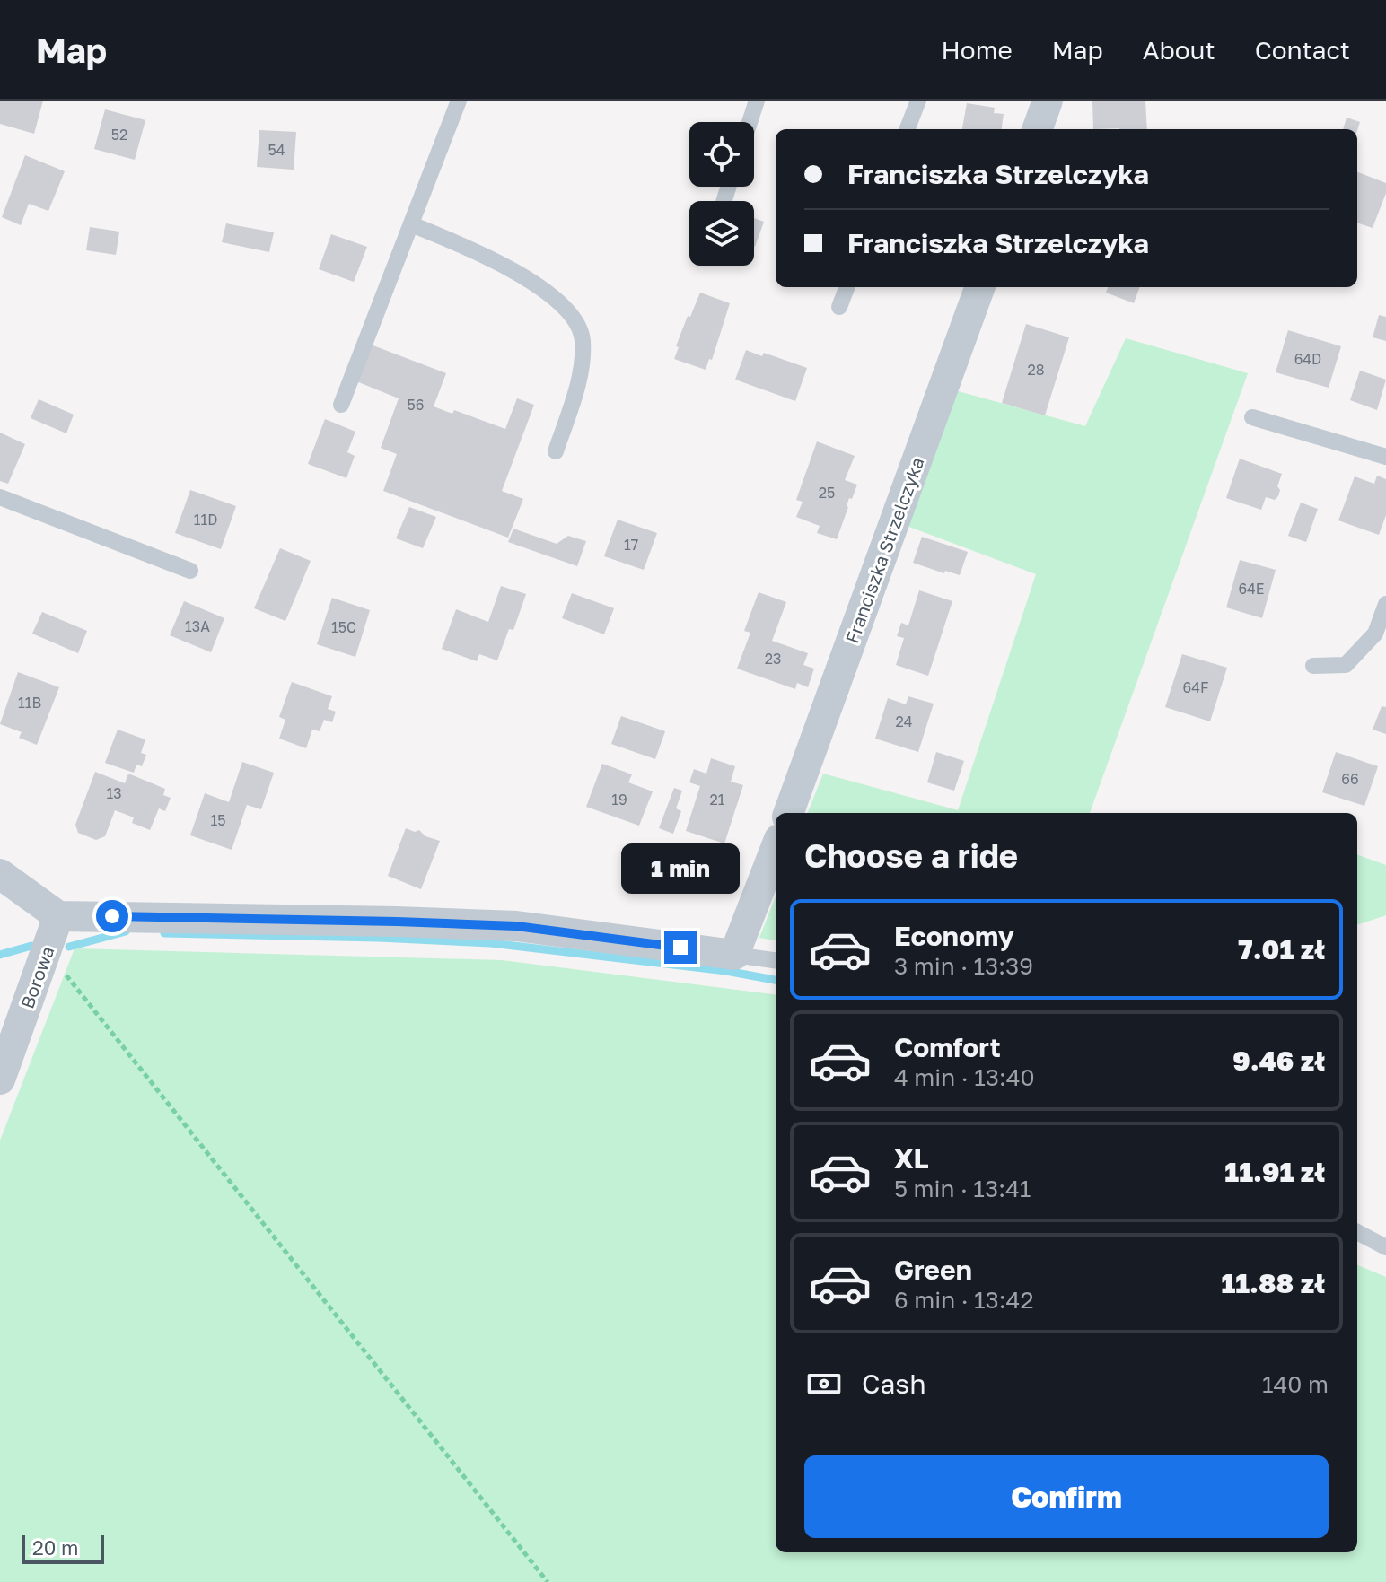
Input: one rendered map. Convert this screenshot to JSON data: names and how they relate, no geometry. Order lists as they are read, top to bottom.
{
  "streets": {
    "street": ["Franciszka Strzelczyka", "Borowa"]
  },
  "house_numbers": [
    "52",
    "54",
    "64D",
    "28",
    "56",
    "25",
    "11D",
    "17",
    "64E",
    "13A",
    "15C",
    "23",
    "64F",
    "11B",
    "24",
    "66",
    "13",
    "19",
    "21",
    "15"
  ],
  "scale_bar": "20 m",
  "page": {
    "header": "Map",
    "nav": [
      "Home",
      "Map",
      "About",
      "Contact"
    ],
    "banner": ["Franciszka Strzelczyka", "Franciszka Strzelczyka"],
    "heading": "Choose a ride",
    "bubble": "1 min",
    "list": [
      {
        "name": "Economy",
        "note": "3 min · 13:39",
        "value": "7.01 zł"
      },
      {
        "name": "Comfort",
        "note": "4 min · 13:40",
        "value": "9.46 zł"
      },
      {
        "name": "XL",
        "note": "5 min · 13:41",
        "value": "11.91 zł"
      },
      {
        "name": "Green",
        "note": "6 min · 13:42",
        "value": "11.88 zł"
      }
    ],
    "pay": ["Cash", "140 m"],
    "buttons": "Confirm",
    "scale": "20 m"
  }
}
